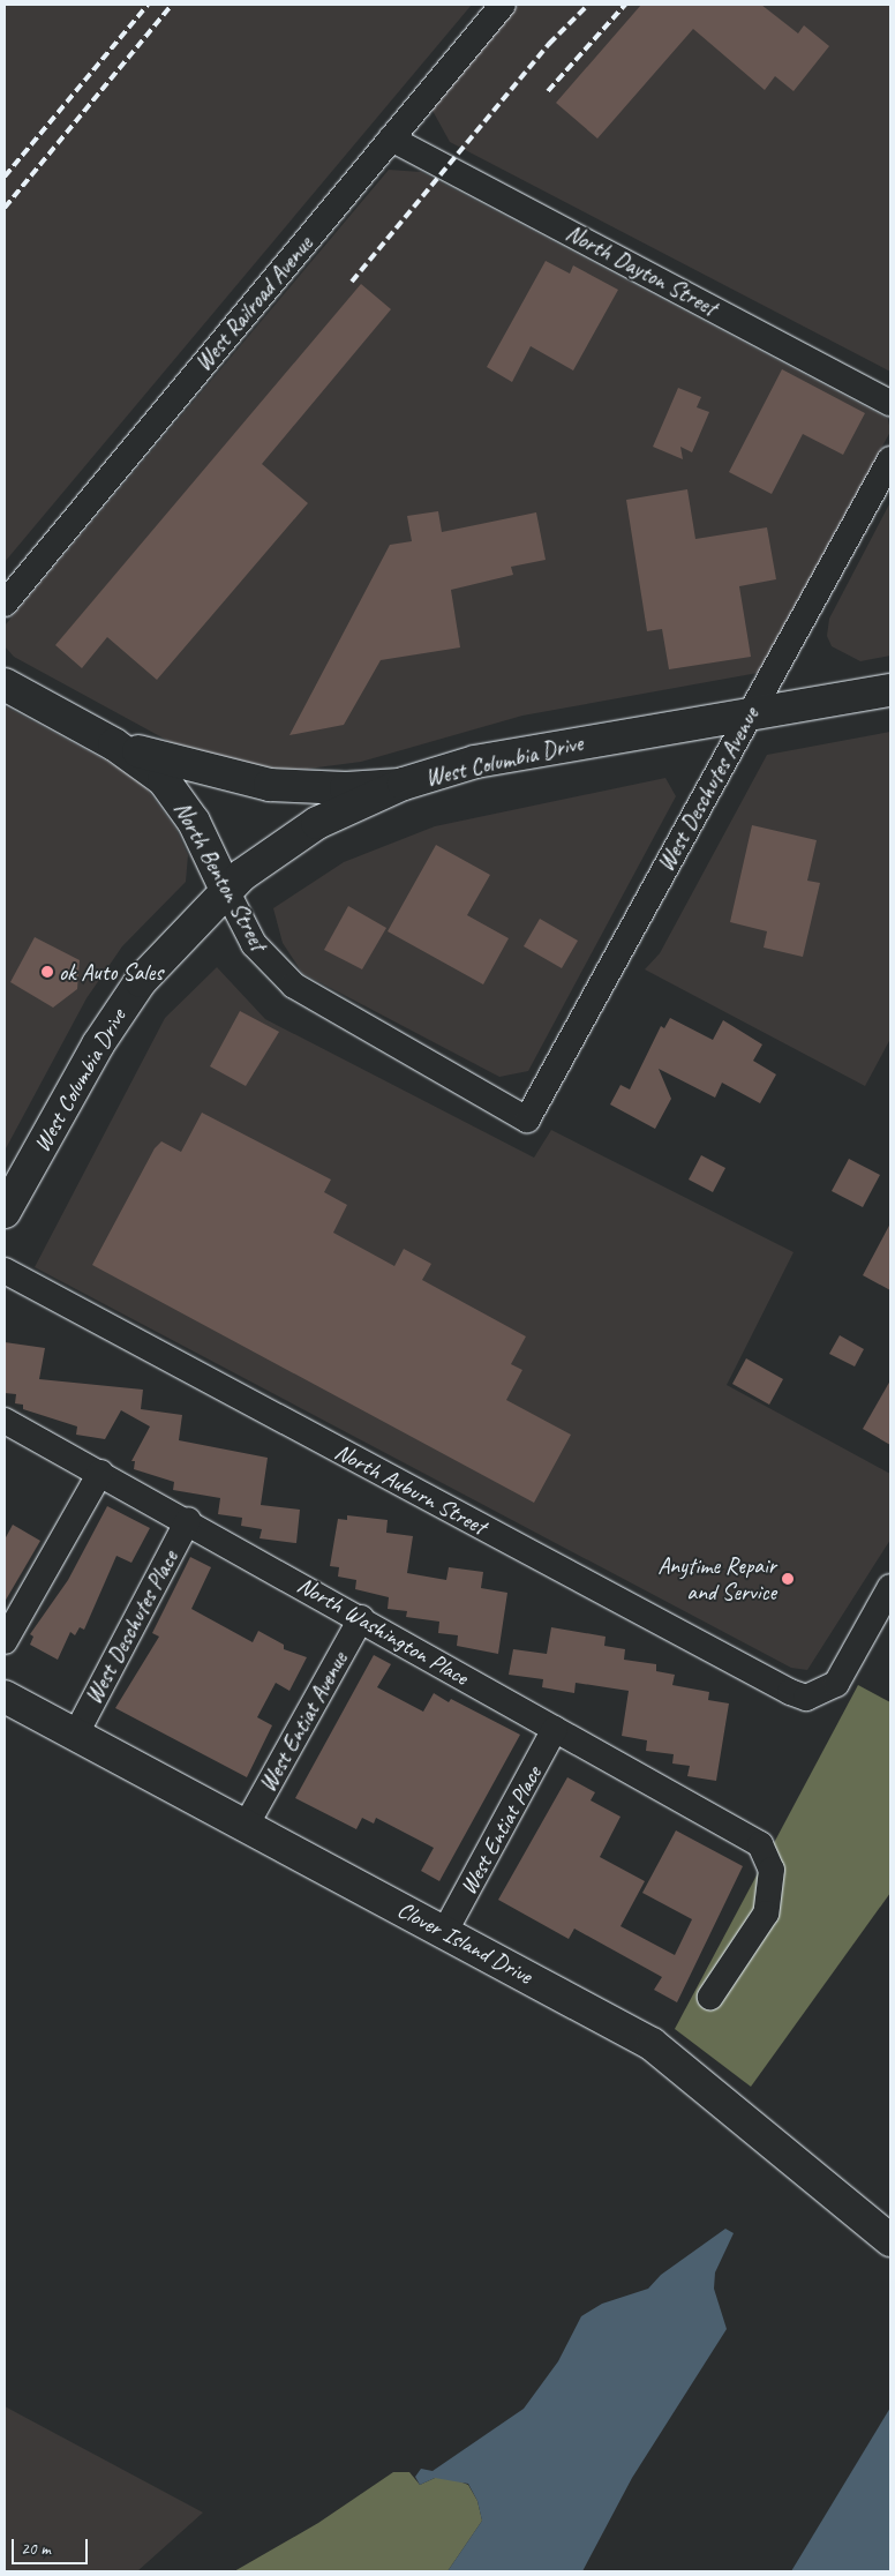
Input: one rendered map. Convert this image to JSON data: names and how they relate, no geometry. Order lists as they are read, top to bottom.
{
  "streets": {
    "street": [
      "North Dayton Street",
      "West Railroad Avenue",
      "West Columbia Drive",
      "West Deschutes Avenue",
      "North Benton Street",
      "North Auburn Street",
      "West Deschutes Place",
      "North Washington Place",
      "West Entiat Avenue",
      "West Entiat Place",
      "Clover Island Drive"
    ]
  },
  "crossings": [
    ["North Dayton Street", "West Railroad Avenue"],
    ["West Columbia Drive", "West Deschutes Avenue"],
    ["West Columbia Drive", "North Benton Street"],
    ["West Deschutes Avenue", "North Benton Street"],
    ["West Deschutes Place", "North Washington Place"],
    ["West Deschutes Place", "Clover Island Drive"],
    ["North Washington Place", "West Entiat Avenue"],
    ["North Washington Place", "West Entiat Place"],
    ["West Entiat Avenue", "Clover Island Drive"],
    ["West Entiat Place", "Clover Island Drive"]
  ],
  "places": ["ok Auto Sales", "Anytime Repair and Service"],
  "scale_bar": "20 m"
}
